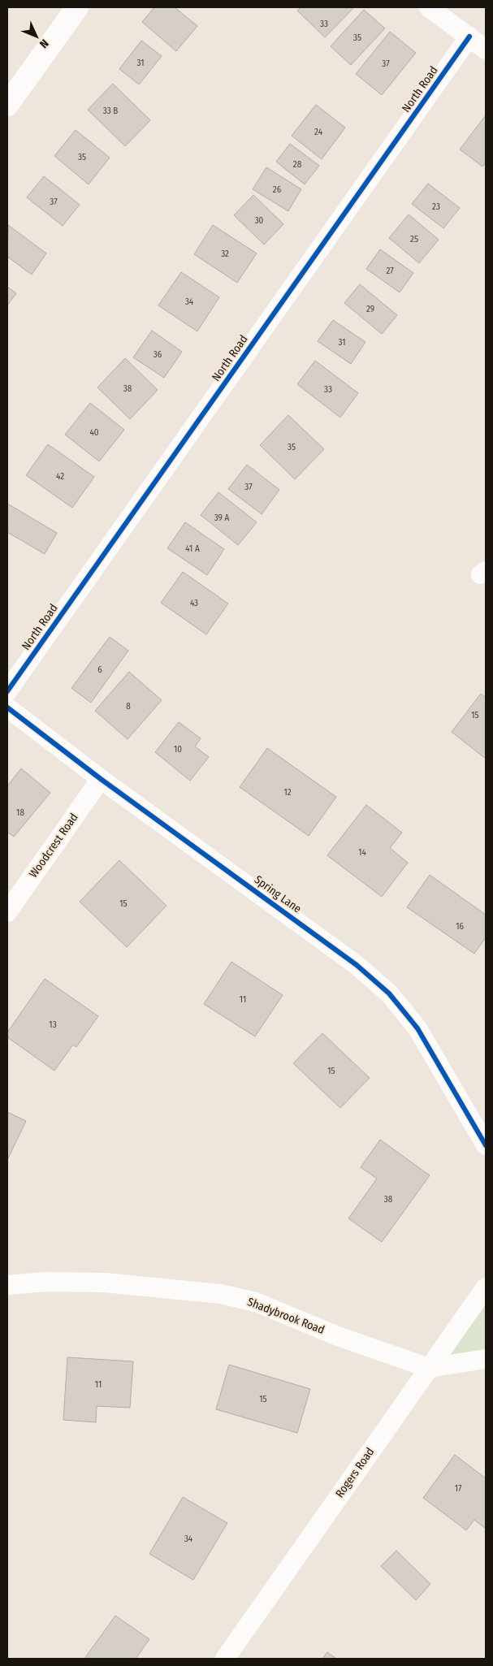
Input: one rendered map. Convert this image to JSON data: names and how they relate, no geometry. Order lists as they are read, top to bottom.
{
  "streets": {
    "street": [
      "North Road",
      "Woodcrest Road",
      "Spring Lane",
      "Shadybrook Road",
      "Rogers Road"
    ]
  },
  "crossings": [
    ["Woodcrest Road", "Spring Lane"],
    ["Shadybrook Road", "Rogers Road"]
  ],
  "house_numbers": [
    "33",
    "35",
    "31",
    "37",
    "33 B",
    "24",
    "35",
    "28",
    "26",
    "37",
    "23",
    "30",
    "25",
    "32",
    "27",
    "34",
    "29",
    "31",
    "36",
    "38",
    "33",
    "40",
    "35",
    "42",
    "37",
    "39 A",
    "41 A",
    "43",
    "6",
    "8",
    "15",
    "10",
    "12",
    "18",
    "14",
    "15",
    "16",
    "11",
    "13",
    "15",
    "38",
    "11",
    "15",
    "17",
    "34"
  ],
  "north": "bottom right"
}
